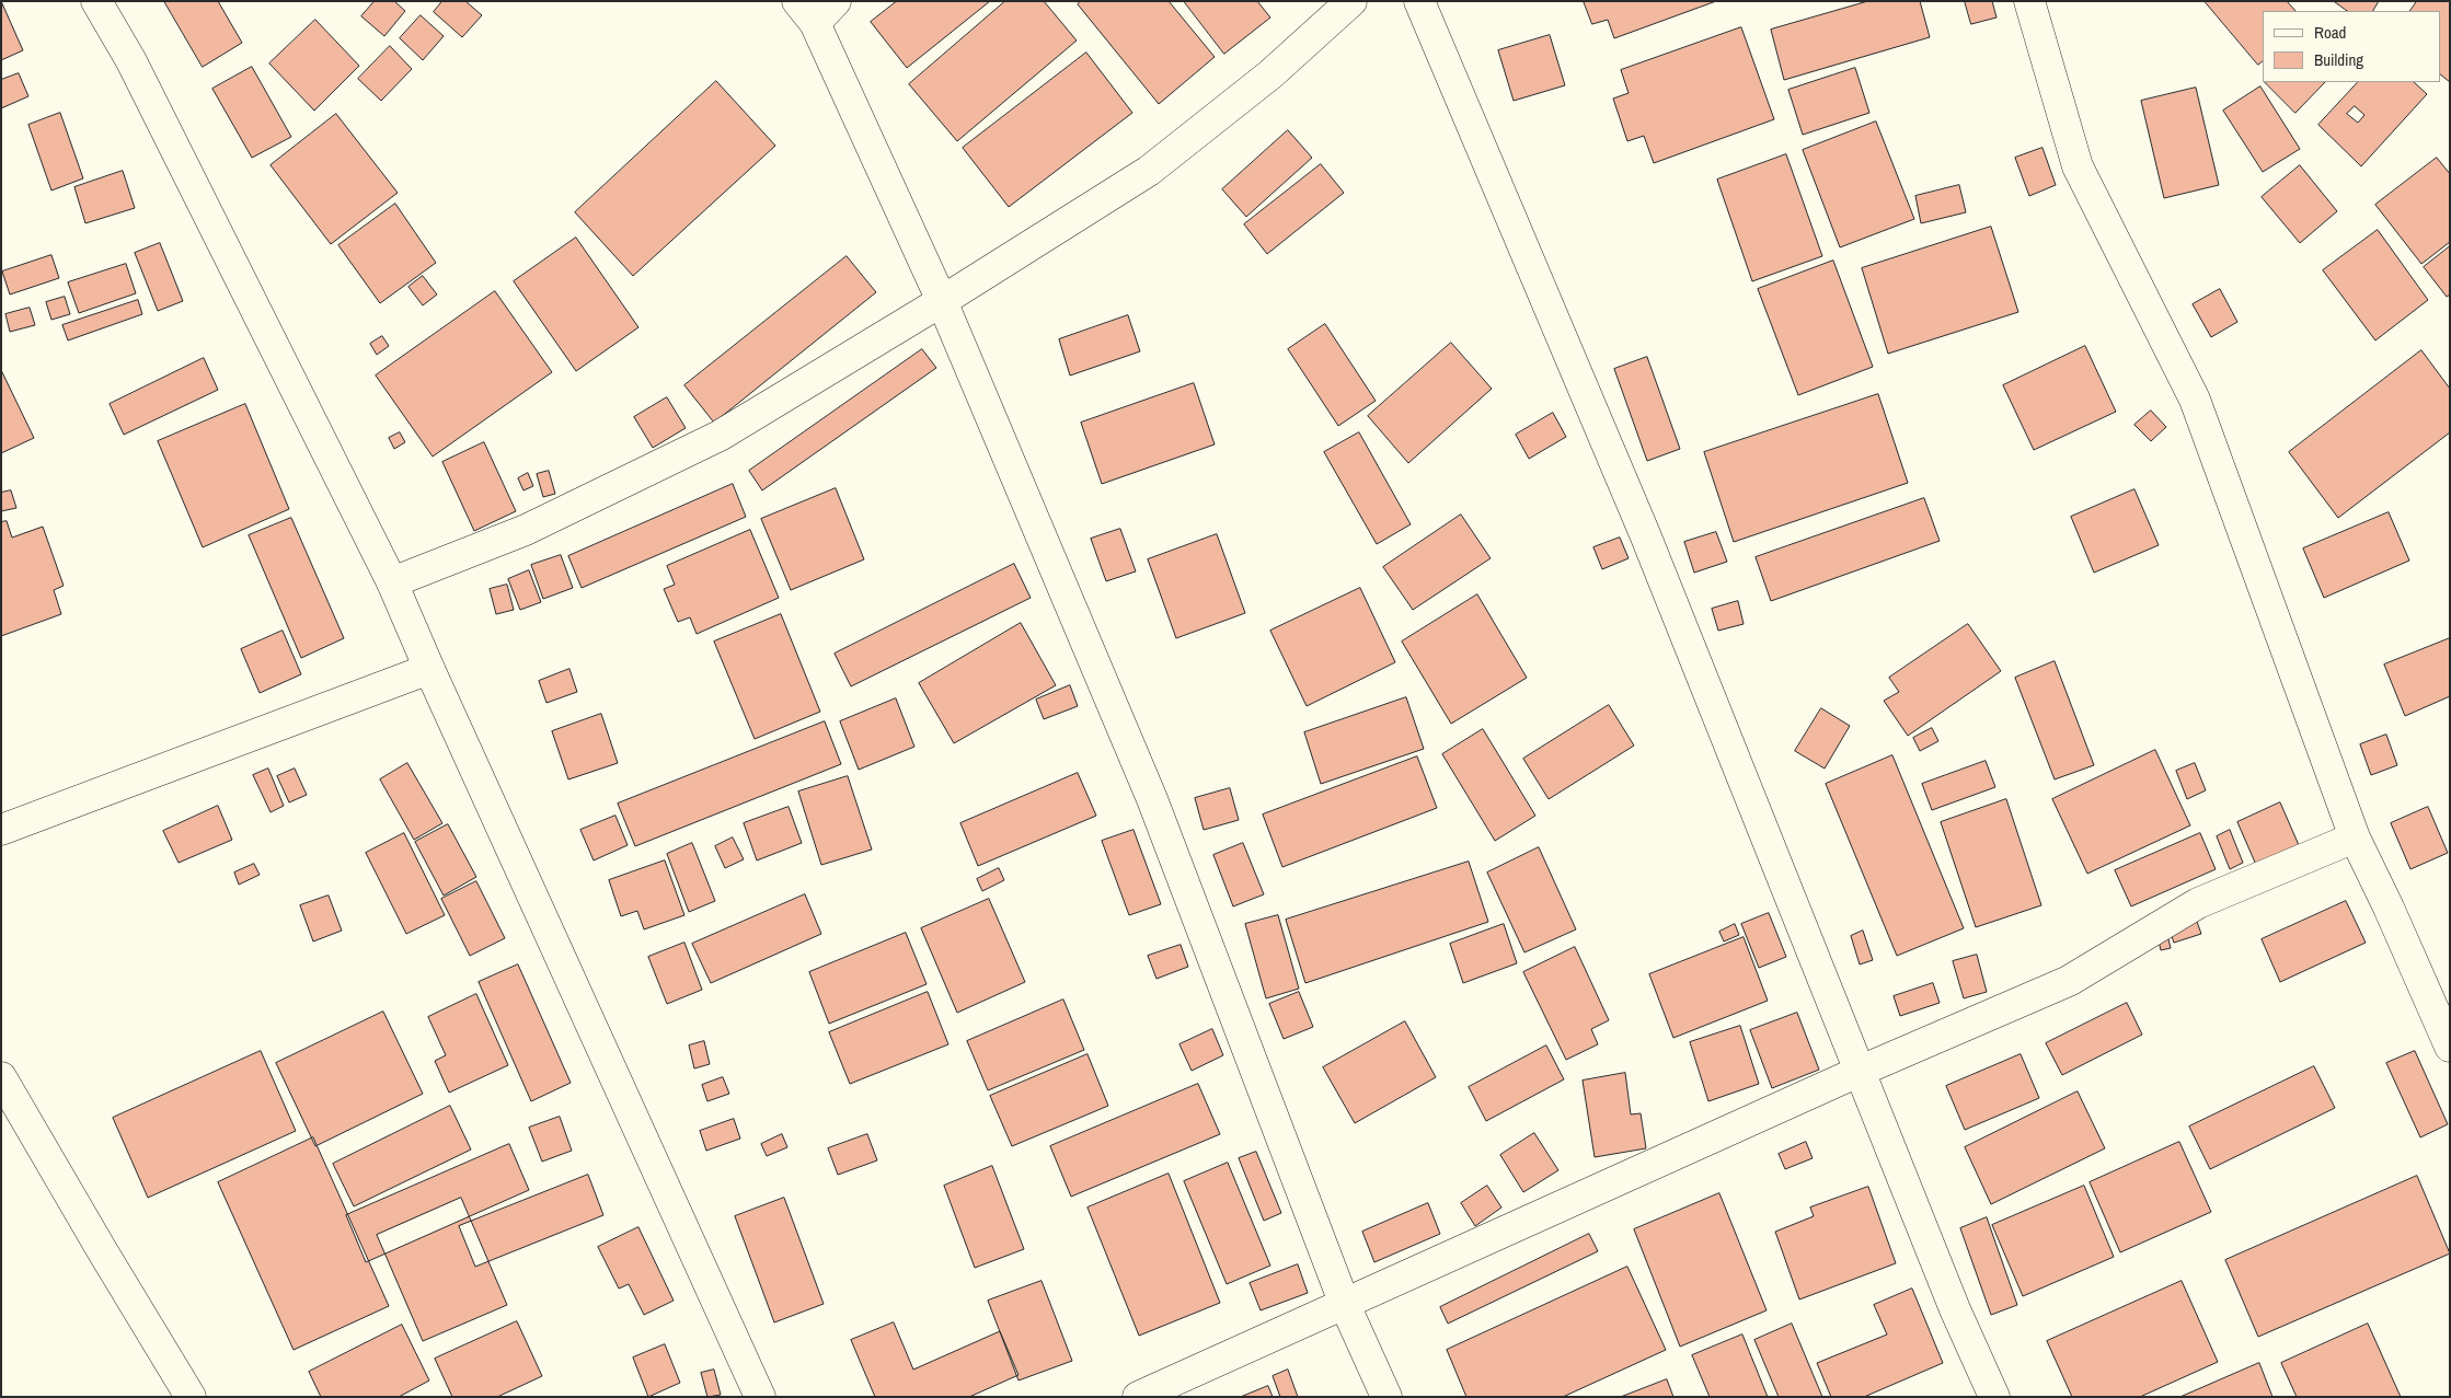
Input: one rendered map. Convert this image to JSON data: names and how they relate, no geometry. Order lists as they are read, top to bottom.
{
  "legend": ["Road", "Building"]
}
